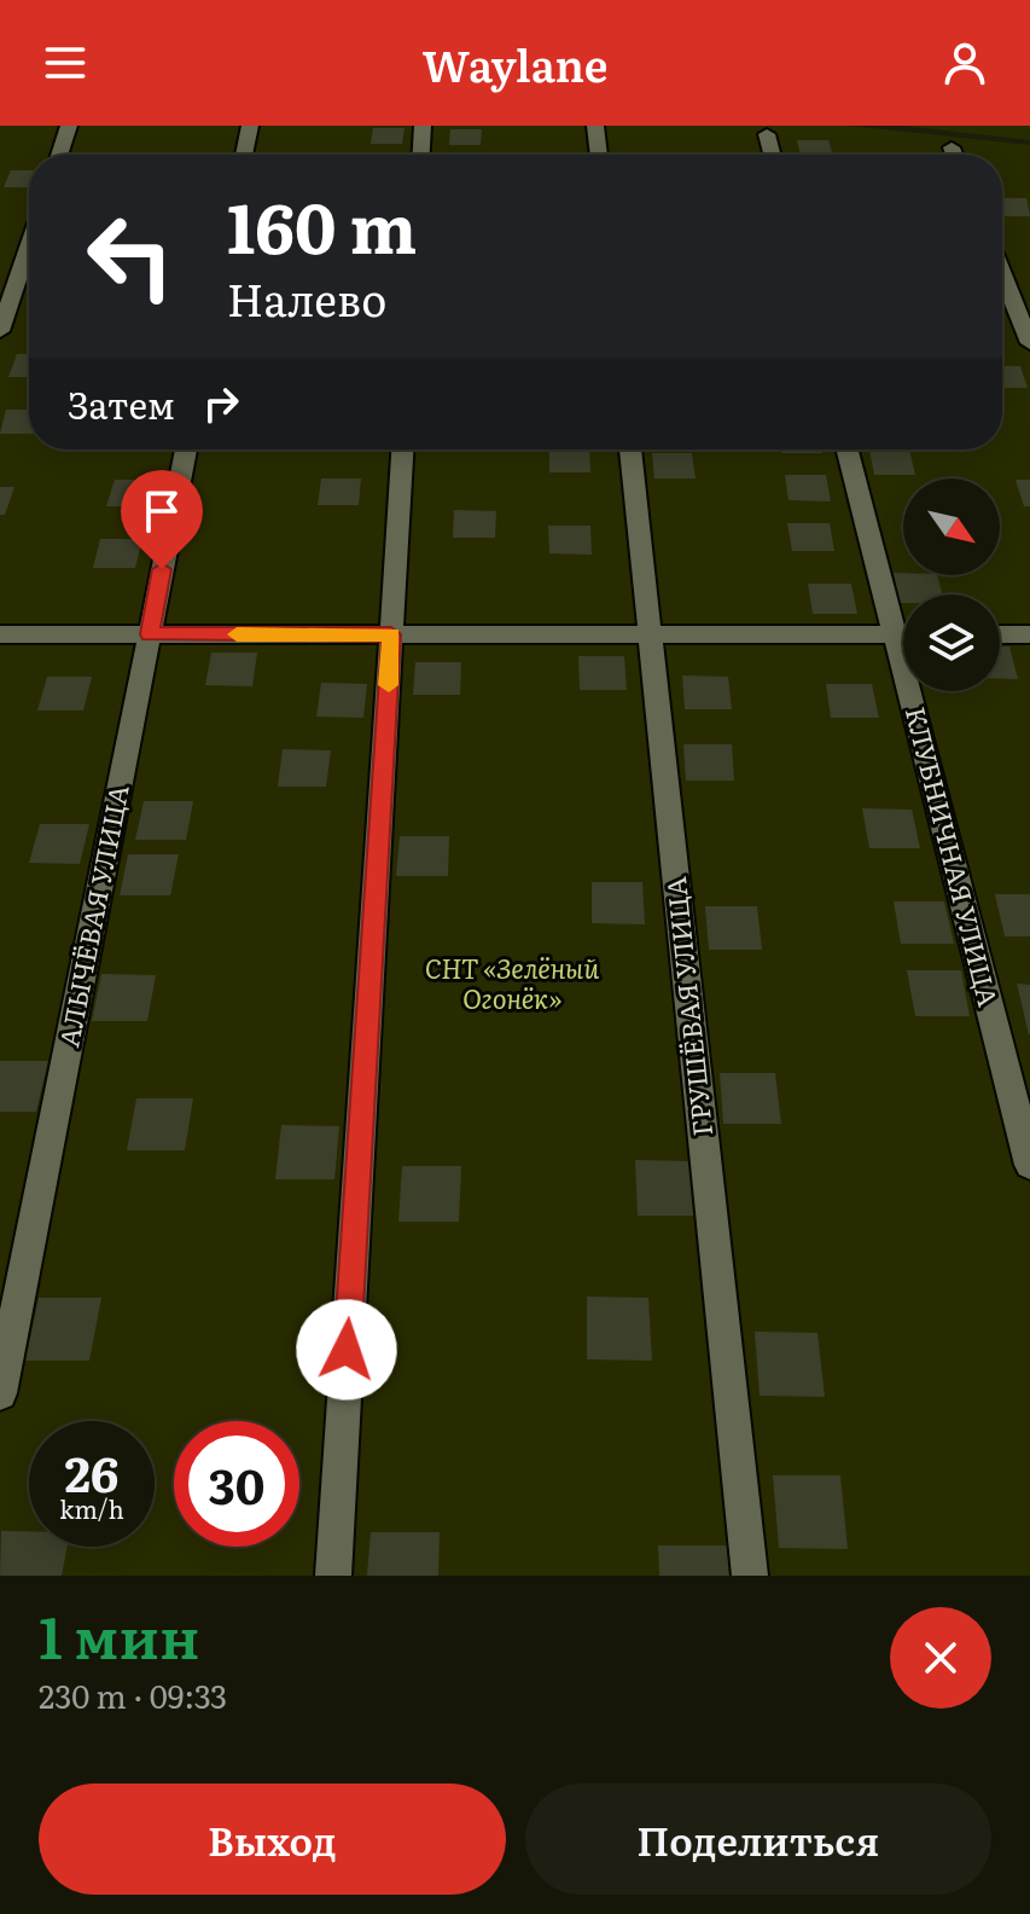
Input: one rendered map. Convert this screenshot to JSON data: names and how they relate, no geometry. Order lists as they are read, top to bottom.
{
  "streets": {
    "street": ["КЛУБНИЧНАЯ УЛИЦА", "АЛЫЧЁВАЯ УЛИЦА", "ГРУШЁВАЯ УЛИЦА"]
  },
  "parks": ["СНТ «Зелёный Огонёк»"],
  "north": "bottom right",
  "page": {
    "header": "Waylane",
    "turn": ["160 m", "Налево"],
    "then": "Затем",
    "speed": "26 km/h",
    "limit": "30",
    "heading": ["1 мин", "230 m · 09:33"],
    "buttons": ["Выход", "Поделиться"]
  }
}
